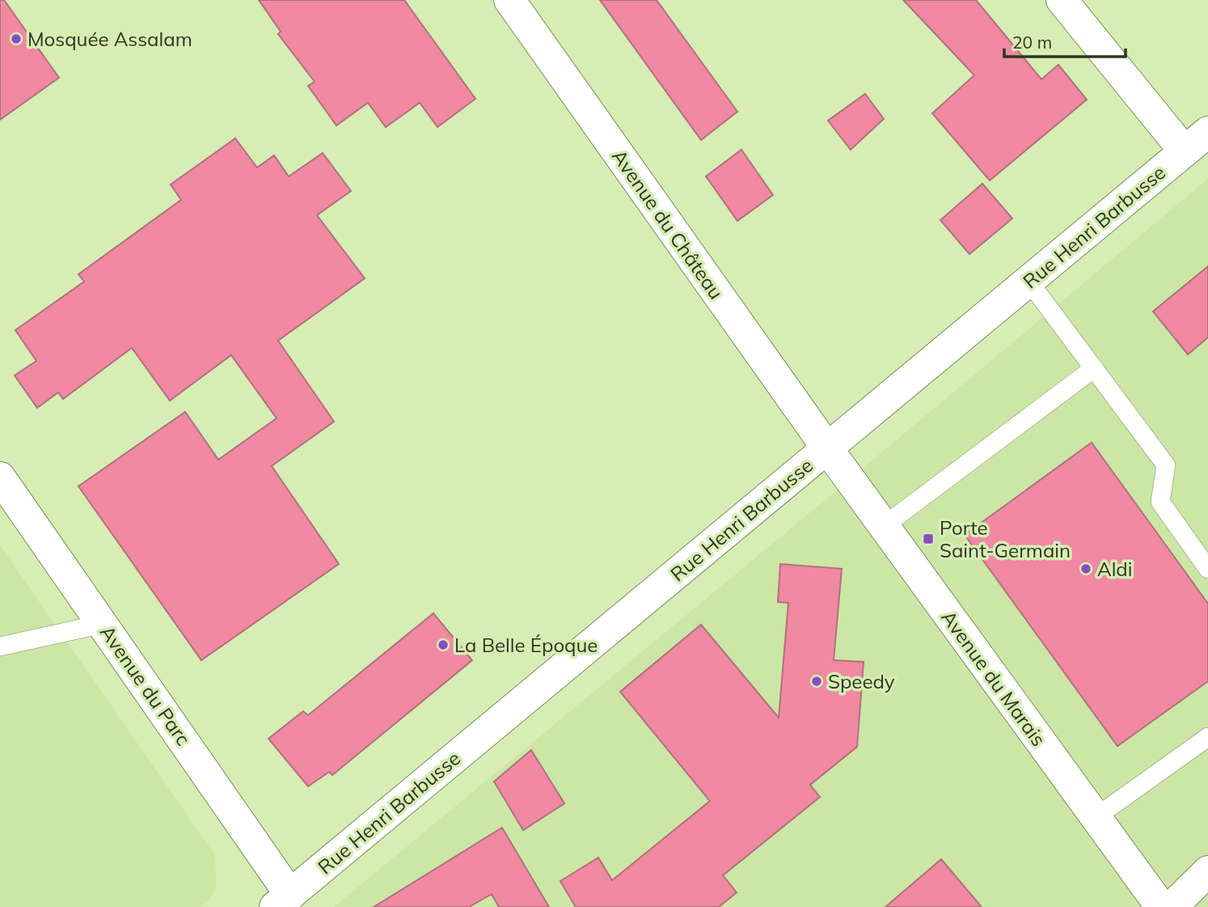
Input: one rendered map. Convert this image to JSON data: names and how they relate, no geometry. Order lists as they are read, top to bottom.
{
  "streets": {
    "street": [
      "Avenue du Château",
      "Rue Henri Barbusse",
      "Avenue du Marais",
      "Avenue du Parc"
    ]
  },
  "crossings": [
    ["Avenue du Château", "Rue Henri Barbusse"],
    ["Avenue du Château", "Avenue du Marais"],
    ["Rue Henri Barbusse", "Avenue du Marais"],
    ["Rue Henri Barbusse", "Avenue du Parc"]
  ],
  "places": {
    "other": [
      "Mosquée Assalam",
      "Aldi",
      "La Belle Époque",
      "Speedy"
    ],
    "transit": ["Porte Saint-Germain"]
  },
  "scale_bar": "20 m"
}
